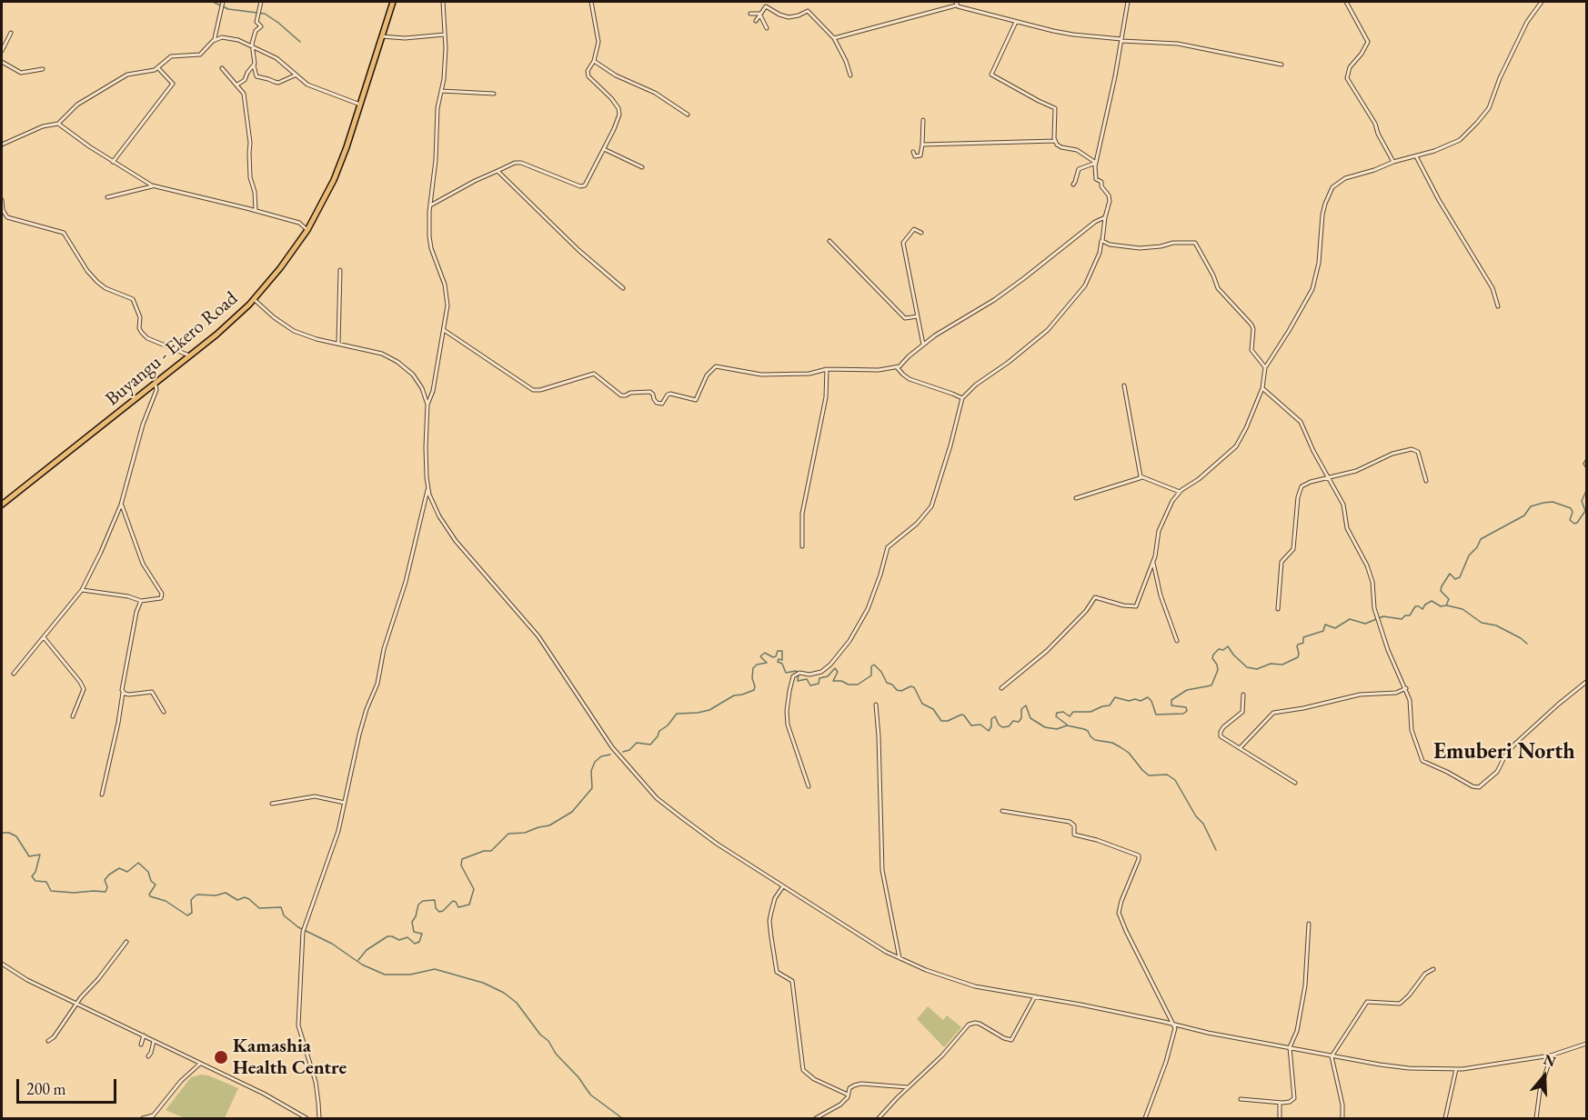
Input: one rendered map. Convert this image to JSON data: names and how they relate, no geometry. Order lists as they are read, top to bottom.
{
  "streets": {
    "main road": ["Buyangu - Ekero Road"]
  },
  "districts": ["Emuberi North"],
  "places": ["Kamashia Health Centre"],
  "scale_bar": "200 m",
  "north": "top"
}
